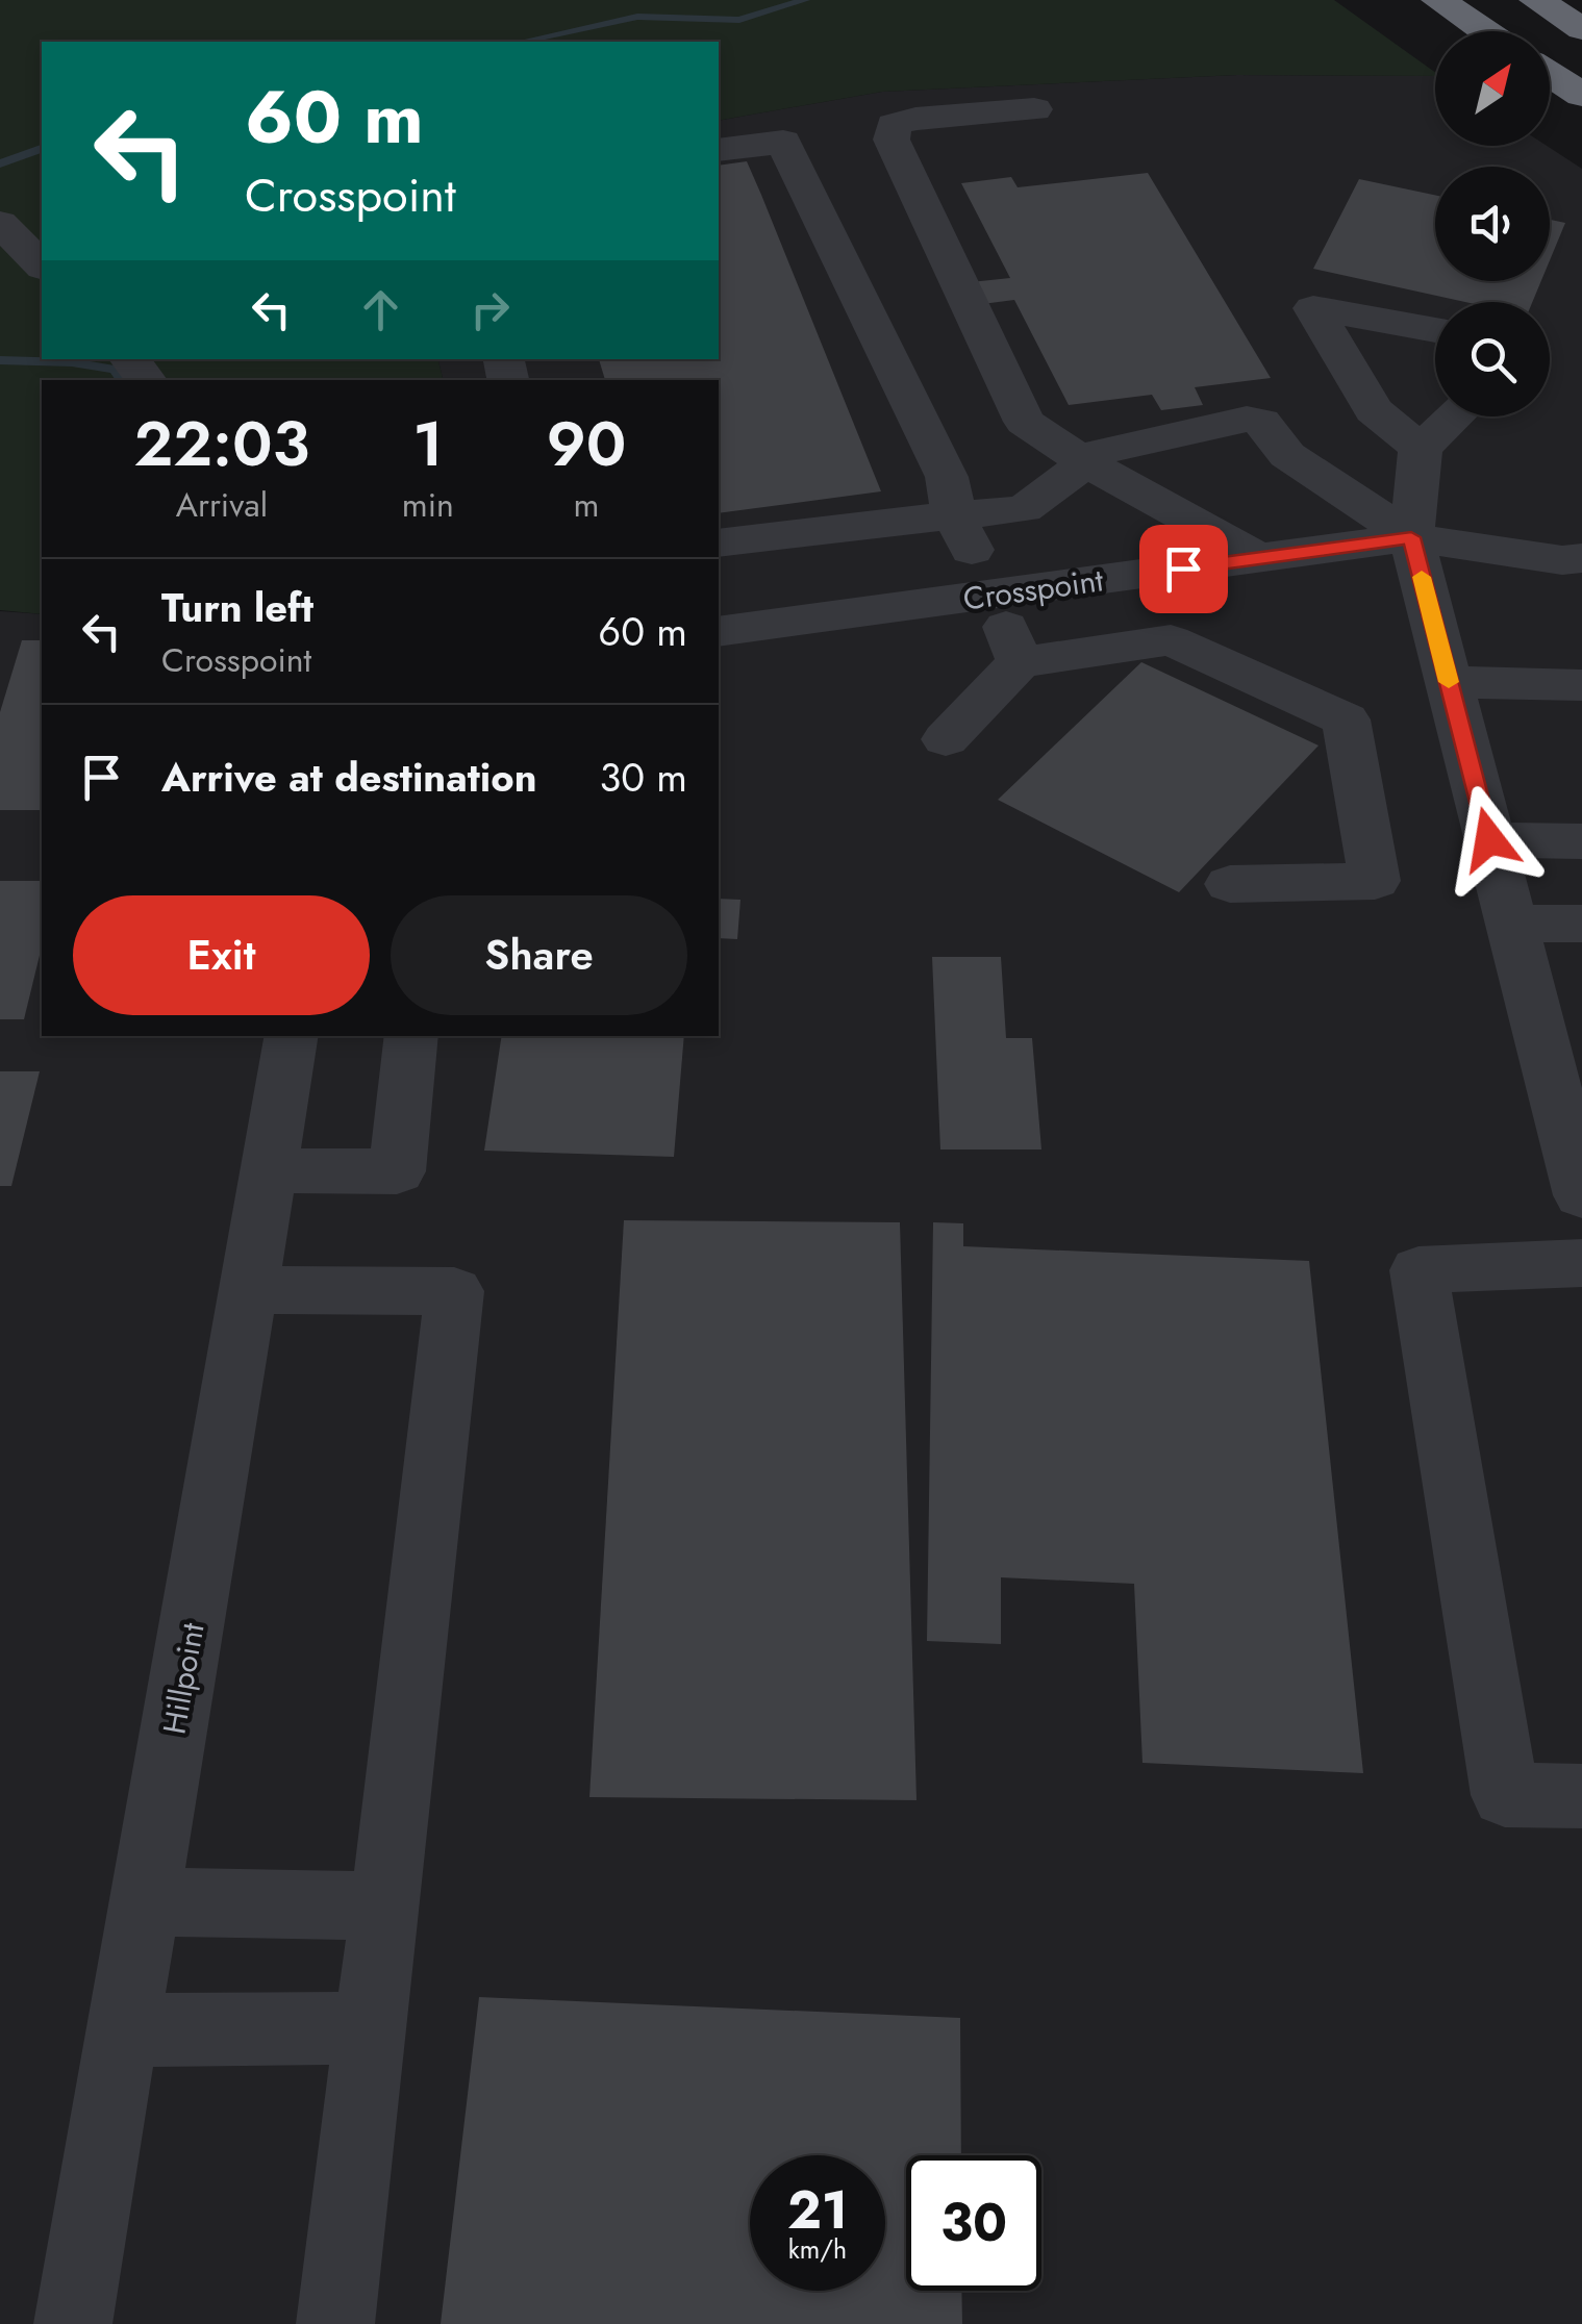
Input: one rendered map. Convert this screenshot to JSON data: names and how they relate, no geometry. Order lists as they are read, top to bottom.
{
  "streets": {
    "street": ["Crosspoint", "Hillpoint"]
  },
  "north": "top right",
  "page": {
    "turn": ["60 m", "Crosspoint"],
    "eta": [
      "22:03",
      "Arrival",
      "1",
      "min",
      "90",
      "m"
    ],
    "list": [
      {
        "name": "Turn left",
        "note": "Crosspoint",
        "value": "60 m"
      },
      {
        "name": "Arrive at destination",
        "value": "30 m"
      }
    ],
    "buttons": ["Exit", "Share"],
    "speed": "21 km/h",
    "limit": "30"
  }
}
